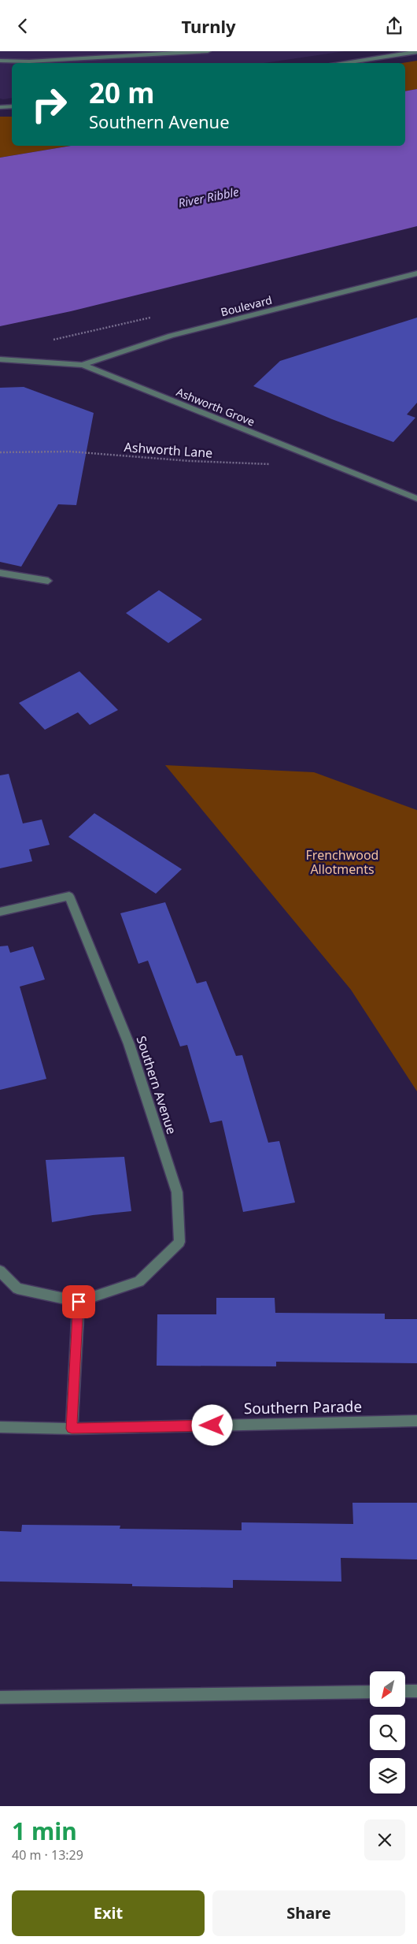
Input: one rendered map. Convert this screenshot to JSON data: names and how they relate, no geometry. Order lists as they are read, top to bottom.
{
  "streets": {
    "street": [
      "Boulevard",
      "Ashworth Grove",
      "Southern Avenue",
      "Southern Parade"
    ],
    "path": ["Ashworth Lane"]
  },
  "crossings": [
    ["Boulevard", "Ashworth Grove"]
  ],
  "water": ["River Ribble"],
  "parks": ["Frenchwood Allotments"],
  "north": "bottom left",
  "page": {
    "header": "Turnly",
    "turn": ["20 m", "Southern Avenue"],
    "heading": ["1 min", "40 m · 13:29"],
    "buttons": ["Exit", "Share"]
  }
}
